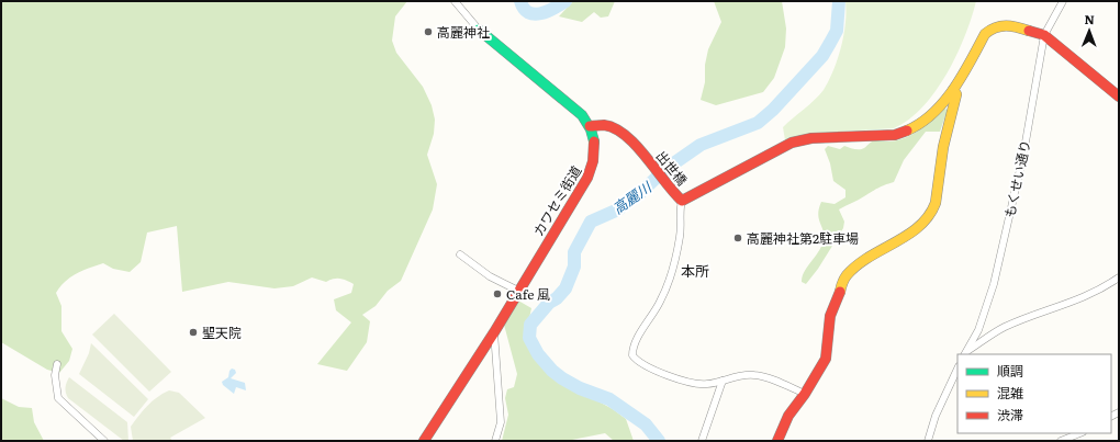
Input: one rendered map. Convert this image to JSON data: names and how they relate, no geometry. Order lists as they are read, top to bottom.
{
  "streets": {
    "street": ["出世橋", "もくせい通り", "カワセミ街道"]
  },
  "crossings": [
    ["出世橋", "カワセミ街道"]
  ],
  "districts": ["本所"],
  "water": ["高麗川"],
  "places": [
    "高麗神社",
    "高麗神社第2駐車場",
    "Cafe 風",
    "聖天院"
  ],
  "legend": ["順調", "混雑", "渋滞"],
  "north": "top"
}
